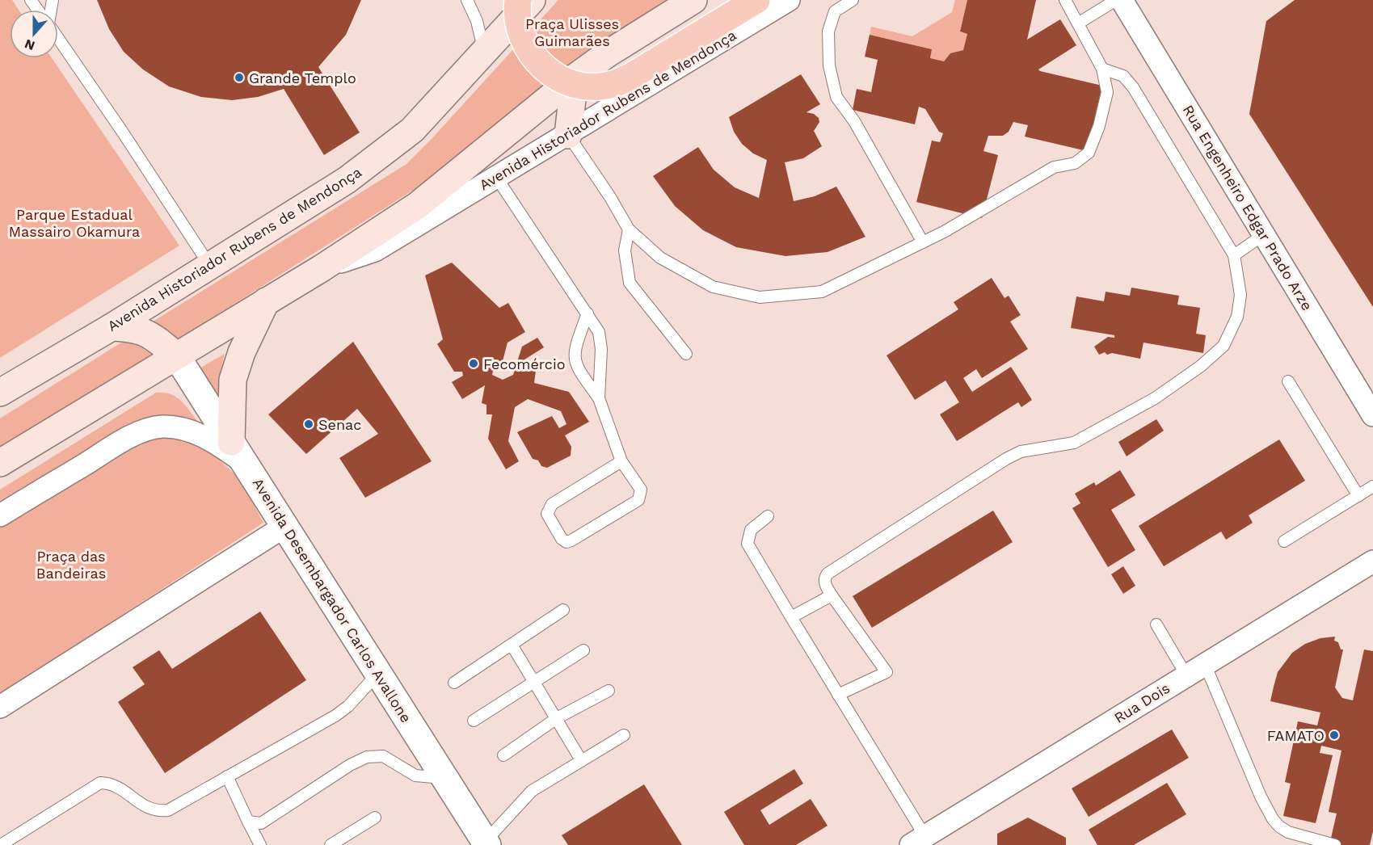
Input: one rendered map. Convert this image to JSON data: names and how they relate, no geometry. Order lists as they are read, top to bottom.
{
  "streets": {
    "main road": ["Avenida Historiador Rubens de Mendonça"],
    "street": ["Rua Engenheiro Edgar Prado Arze", "Avenida Desembargador Carlos Avallone", "Rua Dois"]
  },
  "crossings": [
    ["Avenida Historiador Rubens de Mendonça", "Avenida Desembargador Carlos Avallone"]
  ],
  "parks": ["Praça Ulisses Guimarães", "Parque Estadual Massairo Okamura", "Praça das Bandeiras"],
  "places": [
    "Grande Templo",
    "Fecomércio",
    "Senac",
    "FAMATO"
  ],
  "north": "bottom"
}
